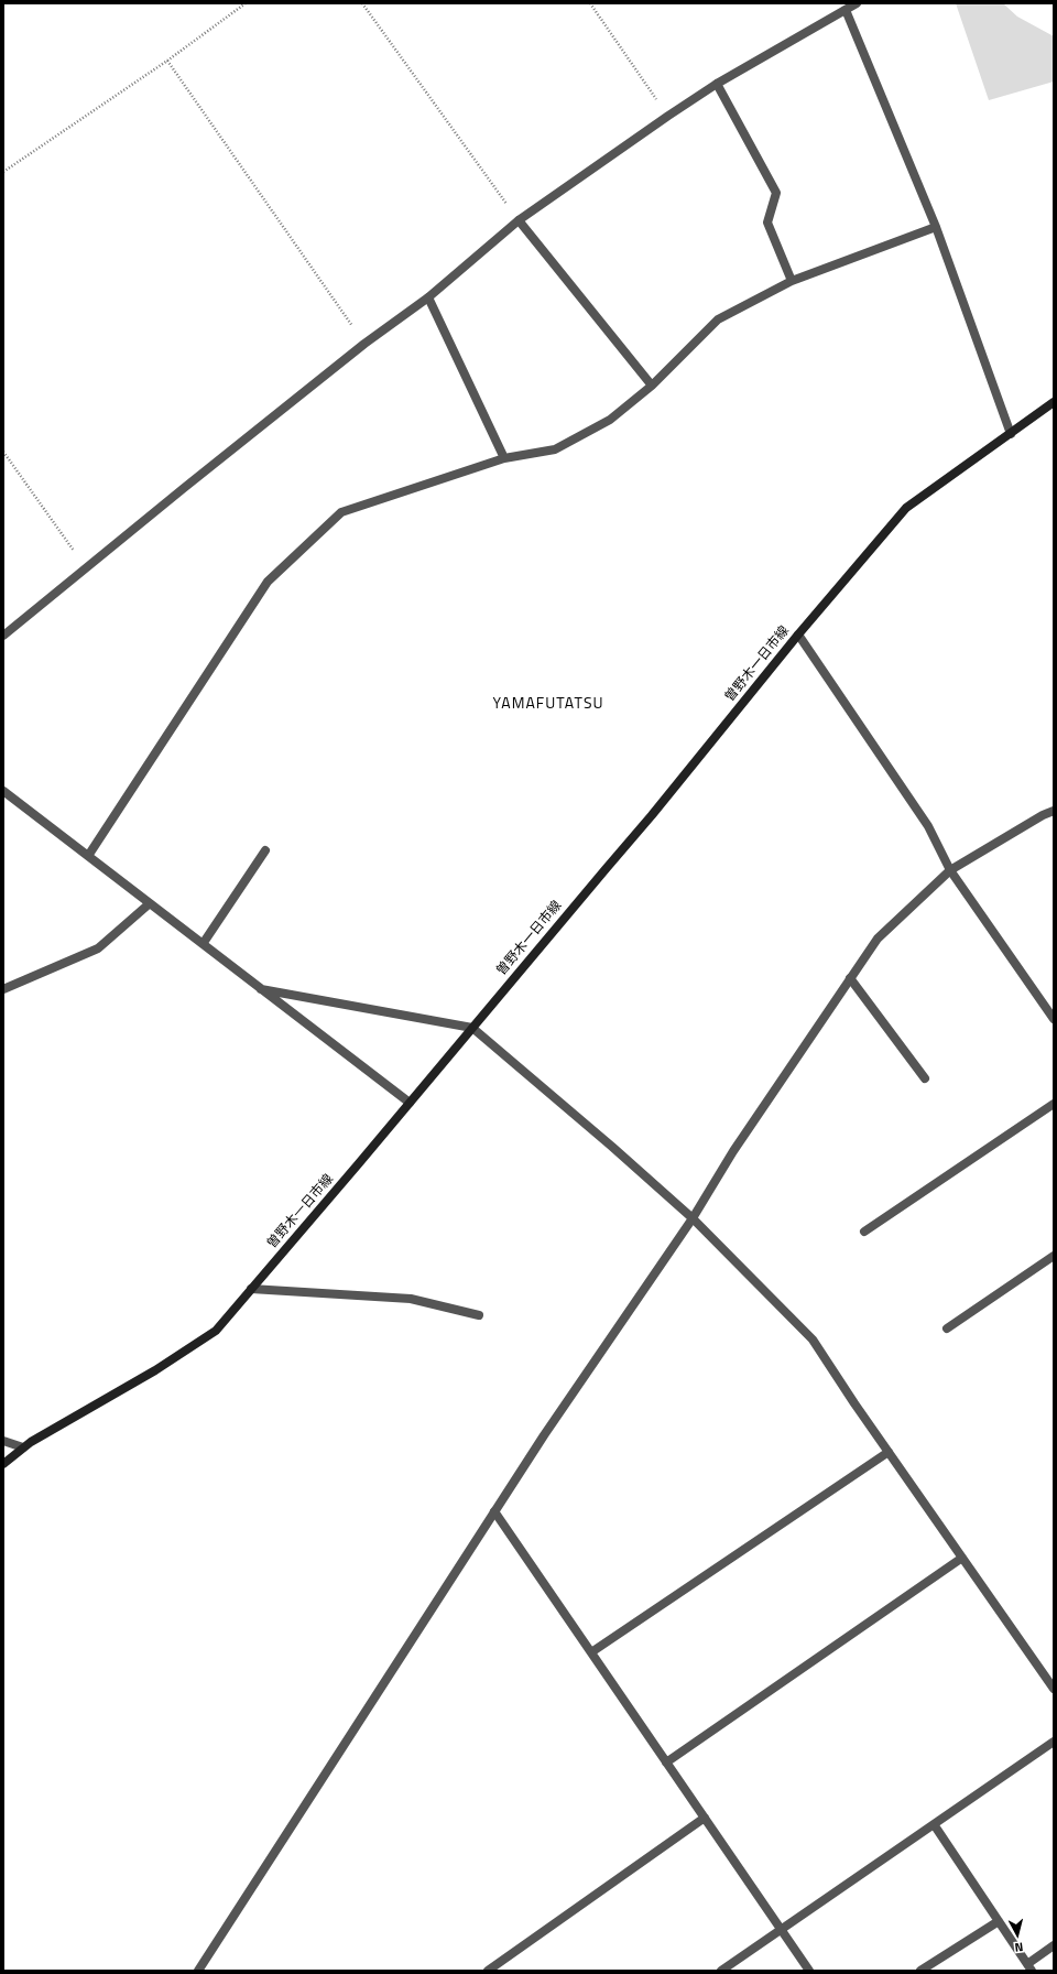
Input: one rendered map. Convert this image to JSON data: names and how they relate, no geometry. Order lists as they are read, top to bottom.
{
  "streets": {
    "main road": ["曽野木一日市線"]
  },
  "districts": ["YAMAFUTATSU"],
  "north": "bottom"
}
